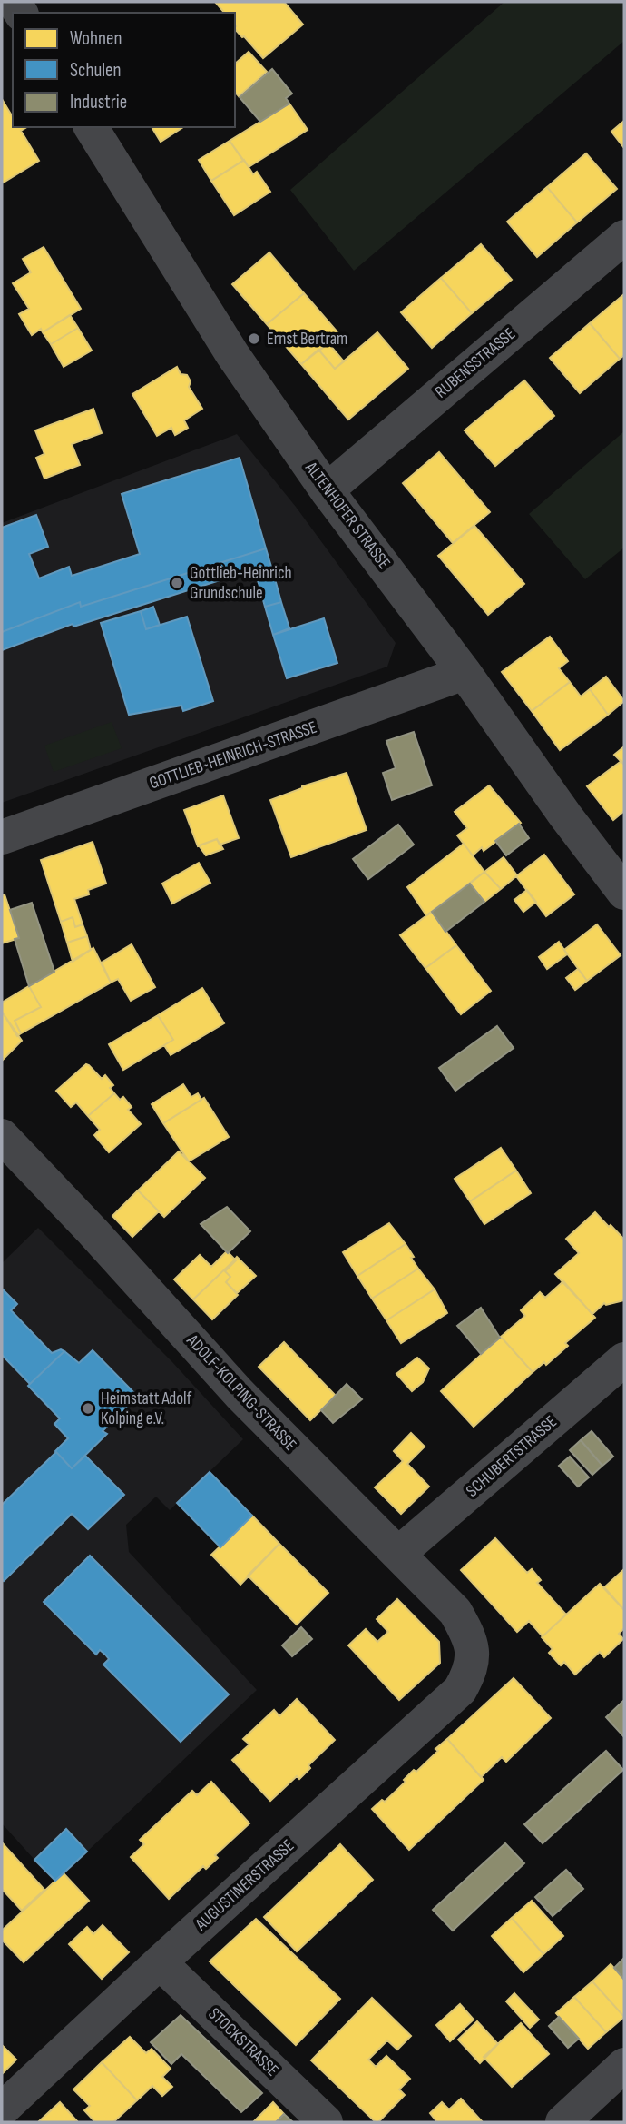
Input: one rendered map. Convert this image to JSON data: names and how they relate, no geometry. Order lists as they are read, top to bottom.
{
  "streets": {
    "street": [
      "RUBENSSTRASSE",
      "ALTENHOFER STRASSE",
      "GOTTLIEB-HEINRICH-STRASSE",
      "ADOLF-KOLPING-STRASSE",
      "SCHUBERTSTRASSE",
      "AUGUSTINERSTRASSE",
      "STOCKSTRASSE"
    ]
  },
  "crossings": [
    ["RUBENSSTRASSE", "ALTENHOFER STRASSE"],
    ["ALTENHOFER STRASSE", "GOTTLIEB-HEINRICH-STRASSE"],
    ["ADOLF-KOLPING-STRASSE", "SCHUBERTSTRASSE"],
    ["ADOLF-KOLPING-STRASSE", "AUGUSTINERSTRASSE"],
    ["AUGUSTINERSTRASSE", "STOCKSTRASSE"]
  ],
  "places": ["Ernst Bertram", "Gottlieb-Heinrich Grundschule", "Heimstatt Adolf Kolping e.V."],
  "legend": ["Wohnen", "Schulen", "Industrie"]
}
